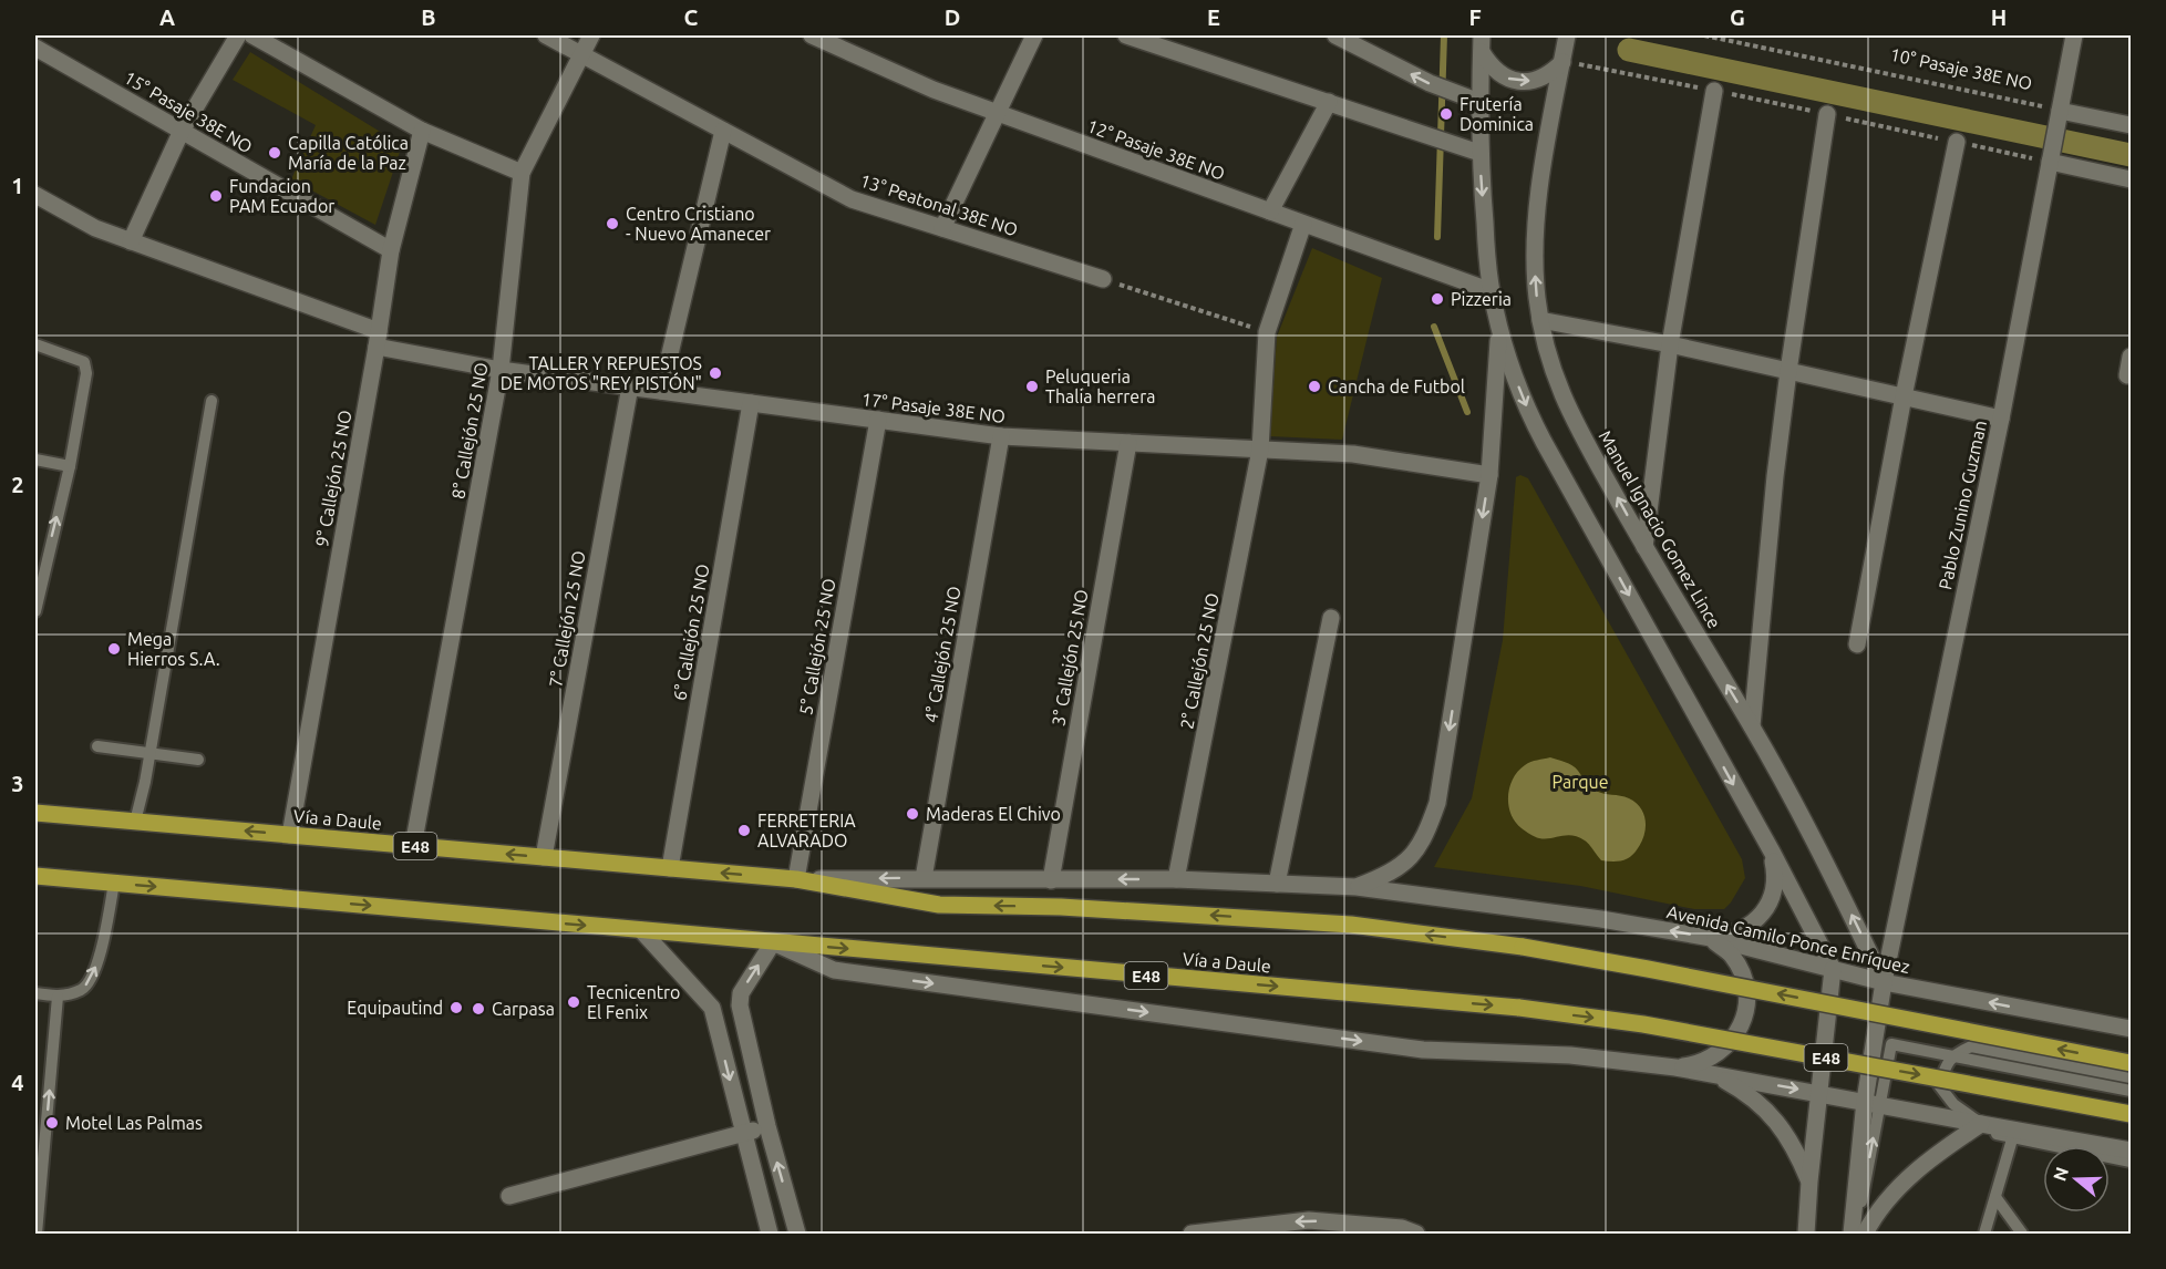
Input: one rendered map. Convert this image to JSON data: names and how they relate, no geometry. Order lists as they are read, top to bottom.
{
  "streets": {
    "main road": ["Vía a Daule", "E48"],
    "street": [
      "15° Pasaje 38E NO",
      "12° Pasaje 38E NO",
      "13° Peatonal 38E NO",
      "17° Pasaje 38E NO",
      "8° Callejón 25 NO",
      "9° Callejón 25 NO",
      "Pablo Zunino Guzman",
      "Manuel Ignacio Gomez Lince",
      "7° Callejón 25 NO",
      "6° Callejón 25 NO",
      "5° Callejón 25 NO",
      "4° Callejón 25 NO",
      "3° Callejón 25 NO",
      "2° Callejón 25 NO",
      "Avenida Camilo Ponce Enríquez"
    ],
    "path": ["10° Pasaje 38E NO"]
  },
  "crossings": [
    ["10° Pasaje 38E NO", "Pablo Zunino Guzman"],
    ["15° Pasaje 38E NO", "9° Callejón 25 NO"],
    ["12° Pasaje 38E NO", "2° Callejón 25 NO"],
    ["13° Peatonal 38E NO", "8° Callejón 25 NO"],
    ["17° Pasaje 38E NO", "8° Callejón 25 NO"],
    ["17° Pasaje 38E NO", "9° Callejón 25 NO"],
    ["17° Pasaje 38E NO", "7° Callejón 25 NO"],
    ["17° Pasaje 38E NO", "6° Callejón 25 NO"],
    ["17° Pasaje 38E NO", "5° Callejón 25 NO"],
    ["17° Pasaje 38E NO", "4° Callejón 25 NO"],
    ["17° Pasaje 38E NO", "3° Callejón 25 NO"],
    ["17° Pasaje 38E NO", "2° Callejón 25 NO"],
    ["8° Callejón 25 NO", "Vía a Daule"],
    ["9° Callejón 25 NO", "Vía a Daule"],
    ["Pablo Zunino Guzman", "Manuel Ignacio Gomez Lince"],
    ["Pablo Zunino Guzman", "E48"],
    ["Pablo Zunino Guzman", "Avenida Camilo Ponce Enríquez"],
    ["Manuel Ignacio Gomez Lince", "Avenida Camilo Ponce Enríquez"],
    ["7° Callejón 25 NO", "Vía a Daule"],
    ["6° Callejón 25 NO", "Vía a Daule"],
    ["5° Callejón 25 NO", "Vía a Daule"],
    ["4° Callejón 25 NO", "Vía a Daule"],
    ["3° Callejón 25 NO", "Vía a Daule"],
    ["2° Callejón 25 NO", "Vía a Daule"],
    ["Vía a Daule", "E48"],
    ["Vía a Daule", "Avenida Camilo Ponce Enríquez"]
  ],
  "parks": ["Parque"],
  "places": [
    "Frutería Dominica",
    "Capilla Católica María de la Paz",
    "Fundacion PAM Ecuador",
    "Centro Cristiano - Nuevo Amanecer",
    "Pizzeria",
    "TALLER Y REPUESTOS DE MOTOS \"REY PISTÓN\"",
    "Peluqueria Thalia herrera",
    "Cancha de Futbol",
    "Mega Hierros S.A.",
    "Maderas El Chivo",
    "FERRETERIA ALVARADO",
    "Tecnicentro El Fenix",
    "Equipautind",
    "Carpasa",
    "Motel Las Palmas"
  ],
  "north": "left",
  "grid": {
    "columns": [
      "A",
      "B",
      "C",
      "D",
      "E",
      "F",
      "G",
      "H"
    ],
    "rows": [
      "1",
      "2",
      "3",
      "4"
    ]
  }
}
